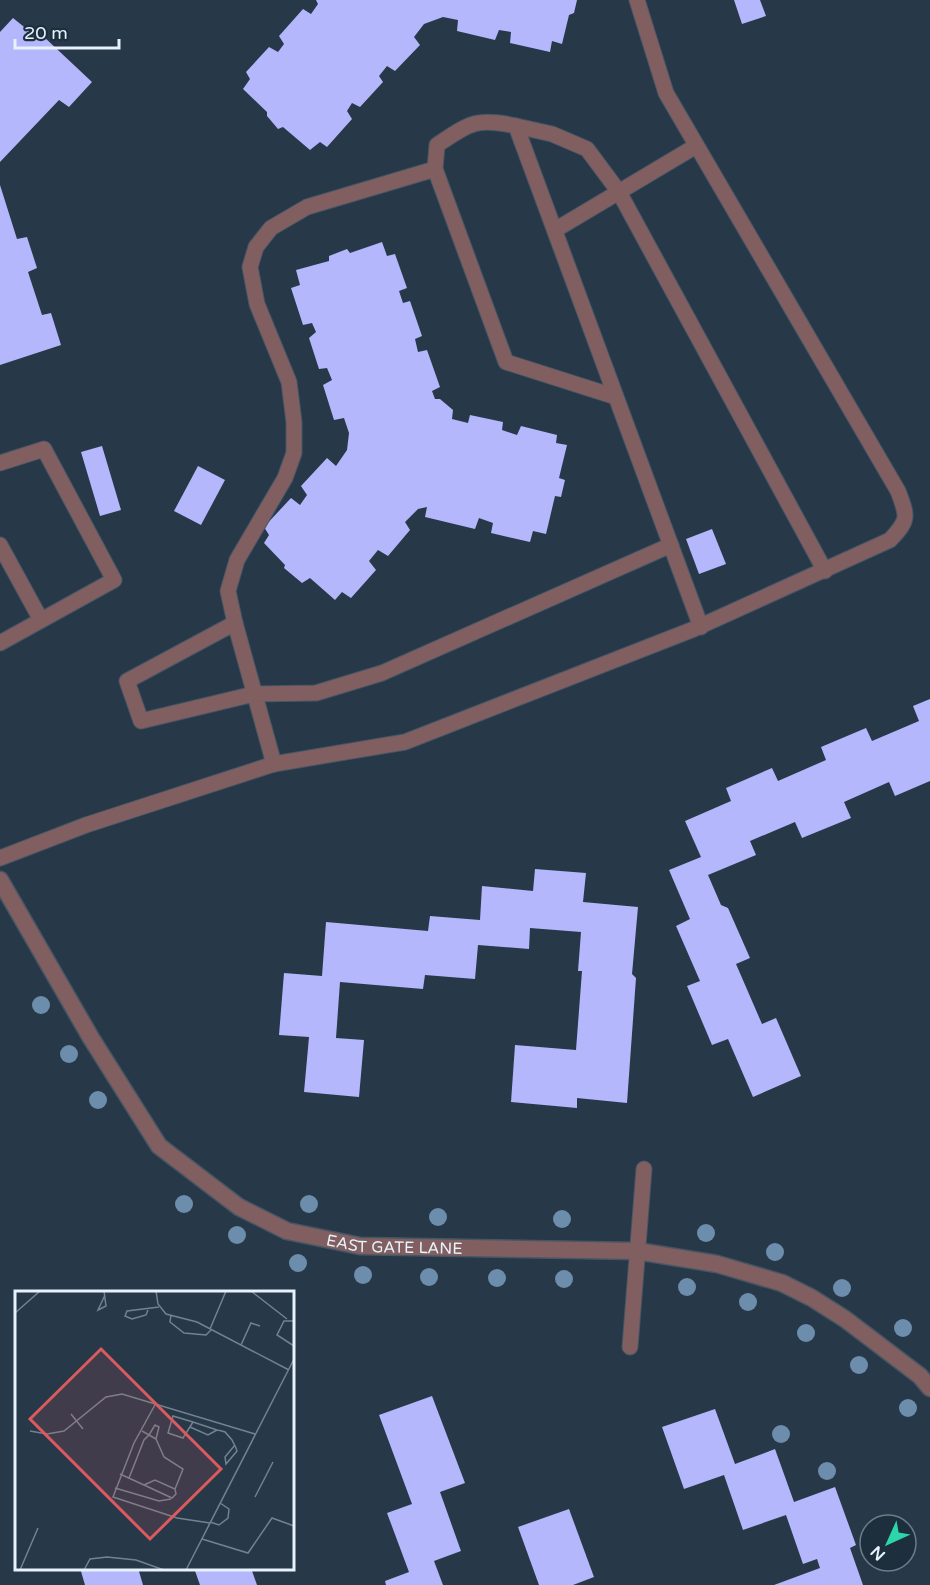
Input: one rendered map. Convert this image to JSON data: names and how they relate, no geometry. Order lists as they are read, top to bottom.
{
  "streets": {
    "street": ["EAST GATE LANE"]
  },
  "scale_bar": "20 m",
  "north": "bottom left"
}
